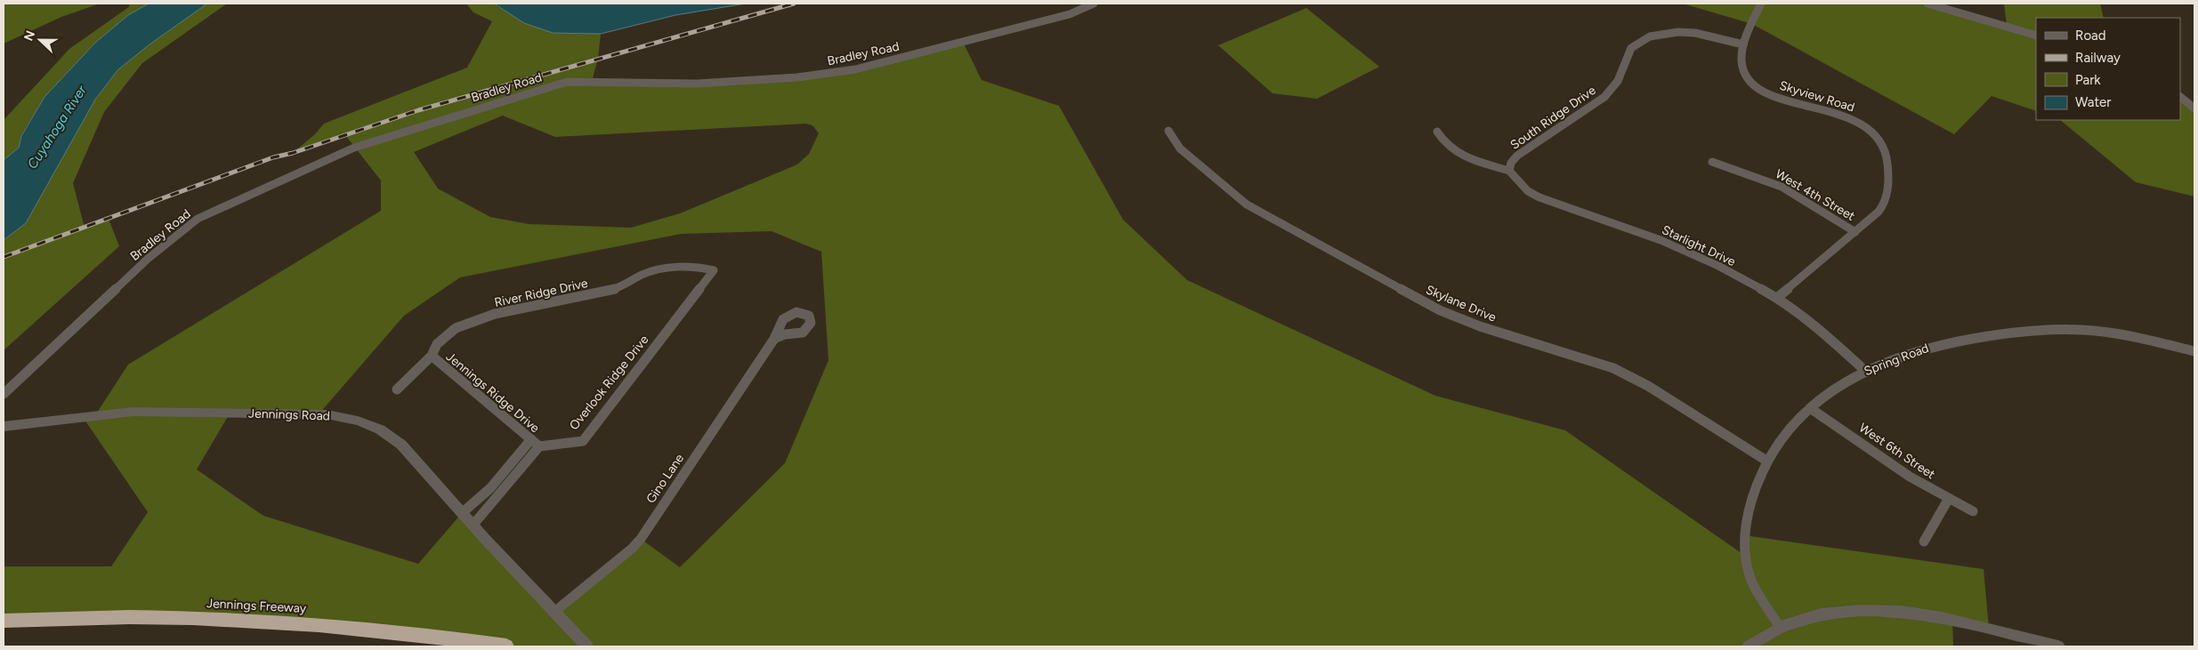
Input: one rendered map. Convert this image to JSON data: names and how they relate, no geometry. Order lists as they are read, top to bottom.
{
  "streets": {
    "highway": ["Jennings Freeway"],
    "street": [
      "Bradley Road",
      "Skyview Road",
      "South Ridge Drive",
      "West 4th Street",
      "Starlight Drive",
      "River Ridge Drive",
      "Skylane Drive",
      "Spring Road",
      "Overlook Ridge Drive",
      "Jennings Ridge Drive",
      "Jennings Road",
      "West 6th Street",
      "Gino Lane"
    ]
  },
  "crossings": [
    ["Skyview Road", "South Ridge Drive"],
    ["Skyview Road", "West 4th Street"],
    ["Skyview Road", "Starlight Drive"],
    ["South Ridge Drive", "Starlight Drive"],
    ["Starlight Drive", "Spring Road"],
    ["River Ridge Drive", "Overlook Ridge Drive"],
    ["River Ridge Drive", "Jennings Ridge Drive"],
    ["Skylane Drive", "Spring Road"],
    ["Spring Road", "West 6th Street"],
    ["Overlook Ridge Drive", "Jennings Ridge Drive"],
    ["Jennings Road", "Gino Lane"]
  ],
  "water": ["Cuyahoga River"],
  "legend": [
    "Road",
    "Railway",
    "Park",
    "Water"
  ],
  "north": "left"
}
